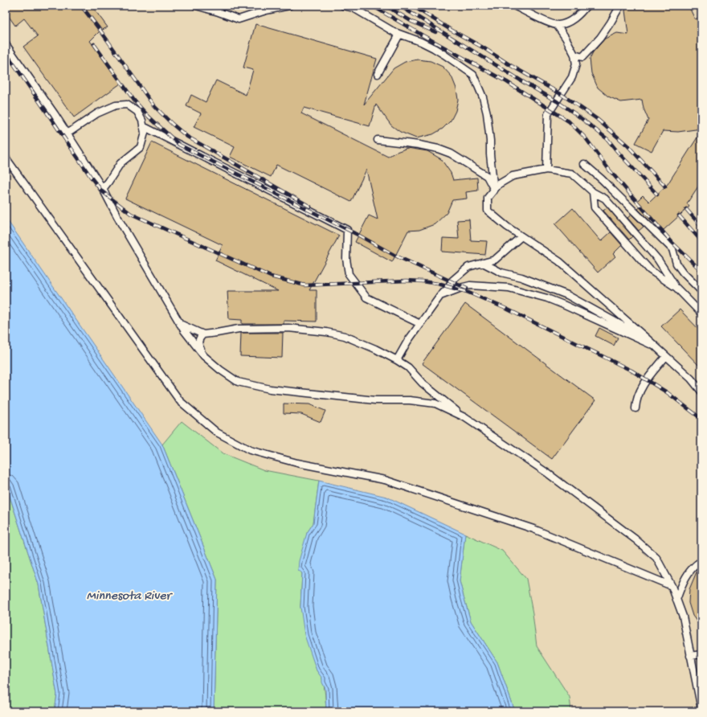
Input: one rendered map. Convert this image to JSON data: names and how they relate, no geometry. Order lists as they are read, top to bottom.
{
  "water": ["Minnesota River"]
}
